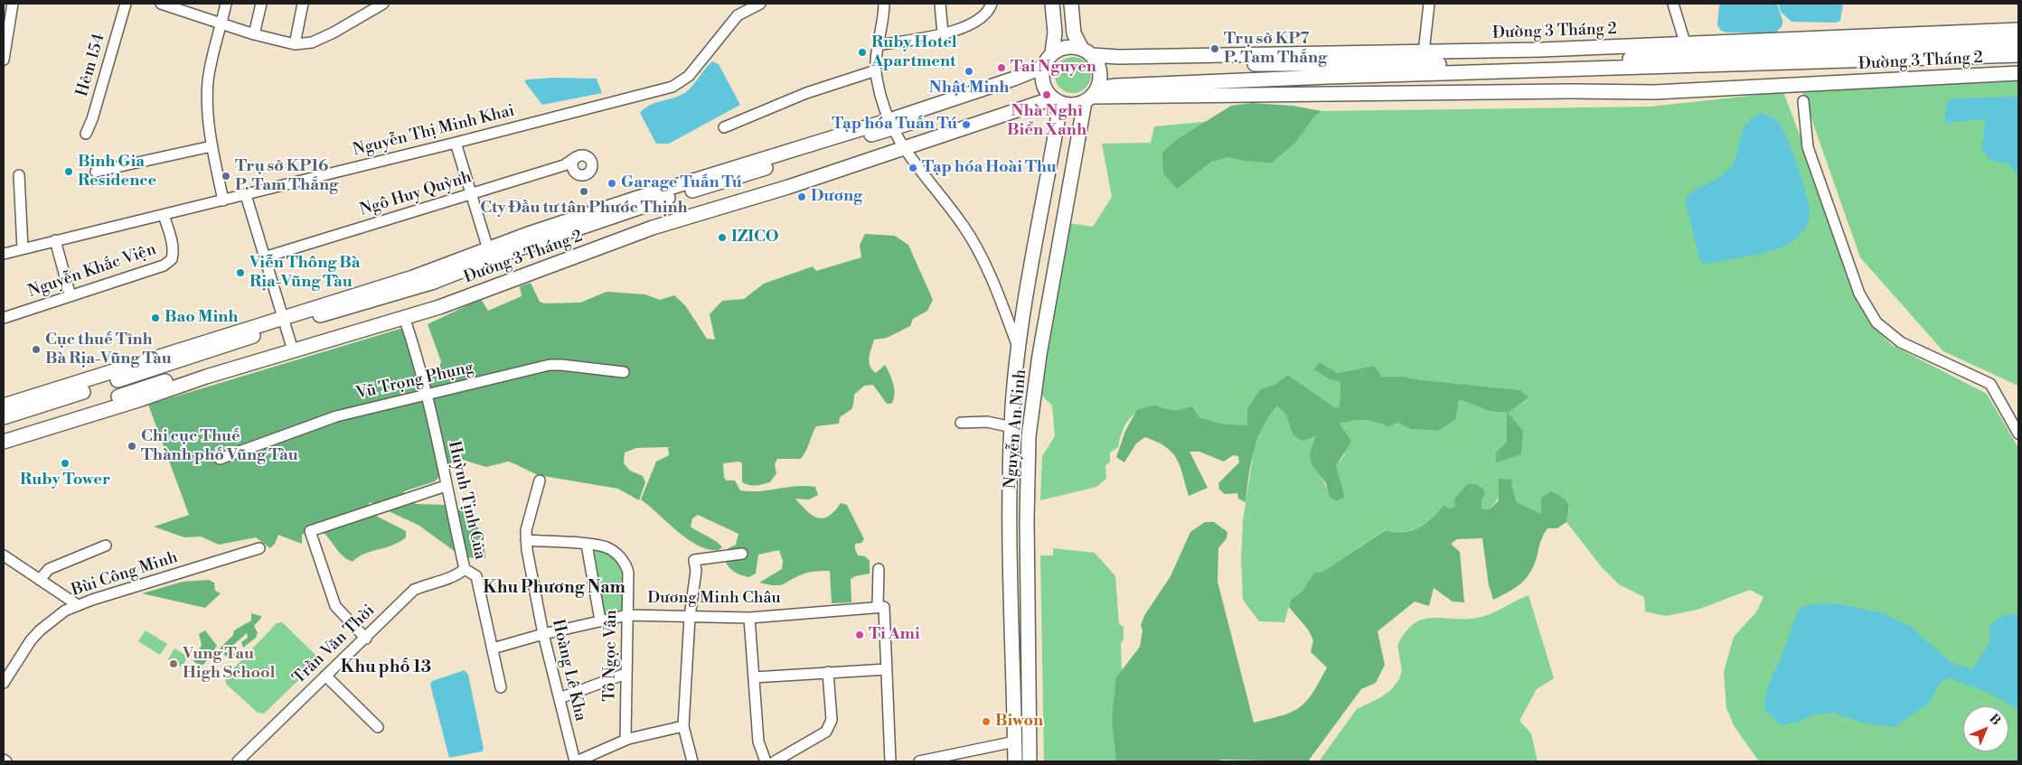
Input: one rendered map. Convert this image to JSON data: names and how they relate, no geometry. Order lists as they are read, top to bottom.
{
  "streets": {
    "main road": ["Đường 3 Tháng 2", "Nguyễn An Ninh"],
    "street": [
      "Hẻm 154",
      "Nguyễn Thị Minh Khai",
      "Ngô Huy Quỳnh",
      "Nguyễn Khắc Viện",
      "Vũ Trọng Phụng",
      "Huỳnh Tịnh Của",
      "Bùi Công Minh",
      "Dương Minh Châu",
      "Trần Văn Thời",
      "Tô Ngọc Vân",
      "Hoàng Lê Kha"
    ]
  },
  "crossings": [
    ["Đường 3 Tháng 2", "Nguyễn An Ninh"],
    ["Đường 3 Tháng 2", "Huỳnh Tịnh Của"],
    ["Nguyễn Thị Minh Khai", "Nguyễn Khắc Viện"],
    ["Vũ Trọng Phụng", "Huỳnh Tịnh Của"],
    ["Huỳnh Tịnh Của", "Dương Minh Châu"],
    ["Huỳnh Tịnh Của", "Trần Văn Thời"],
    ["Dương Minh Châu", "Tô Ngọc Vân"],
    ["Dương Minh Châu", "Hoàng Lê Kha"],
    ["Tô Ngọc Vân", "Hoàng Lê Kha"]
  ],
  "districts": ["Khu Phương Nam", "Khu phố 13"],
  "places": [
    "Trụ sở KP7 P. Tam Thắng",
    "Ruby Hotel Apartment",
    "Tai Nguyen",
    "Nhật Minh",
    "Nhà Nghỉ Biển Xanh",
    "Tạp hóa Tuấn Tú",
    "Tạp hóa Hoài Thu",
    "Binh Gia Residence",
    "Trụ sở KP16 P. Tam Thắng",
    "Garage Tuấn Tú",
    "Cty Đầu tư tân Phước Thịnh",
    "Dương",
    "IZICO",
    "Viễn Thông Bà Rịa-Vũng Tàu",
    "Bao Minh",
    "Cục thuế Tỉnh Bà Rịa-Vũng Tàu",
    "Chi cục Thuế Thành phố Vũng Tàu",
    "Ruby Tower",
    "Ti Ami",
    "Vung Tau High School",
    "Biwon"
  ],
  "north": "top right"
}
